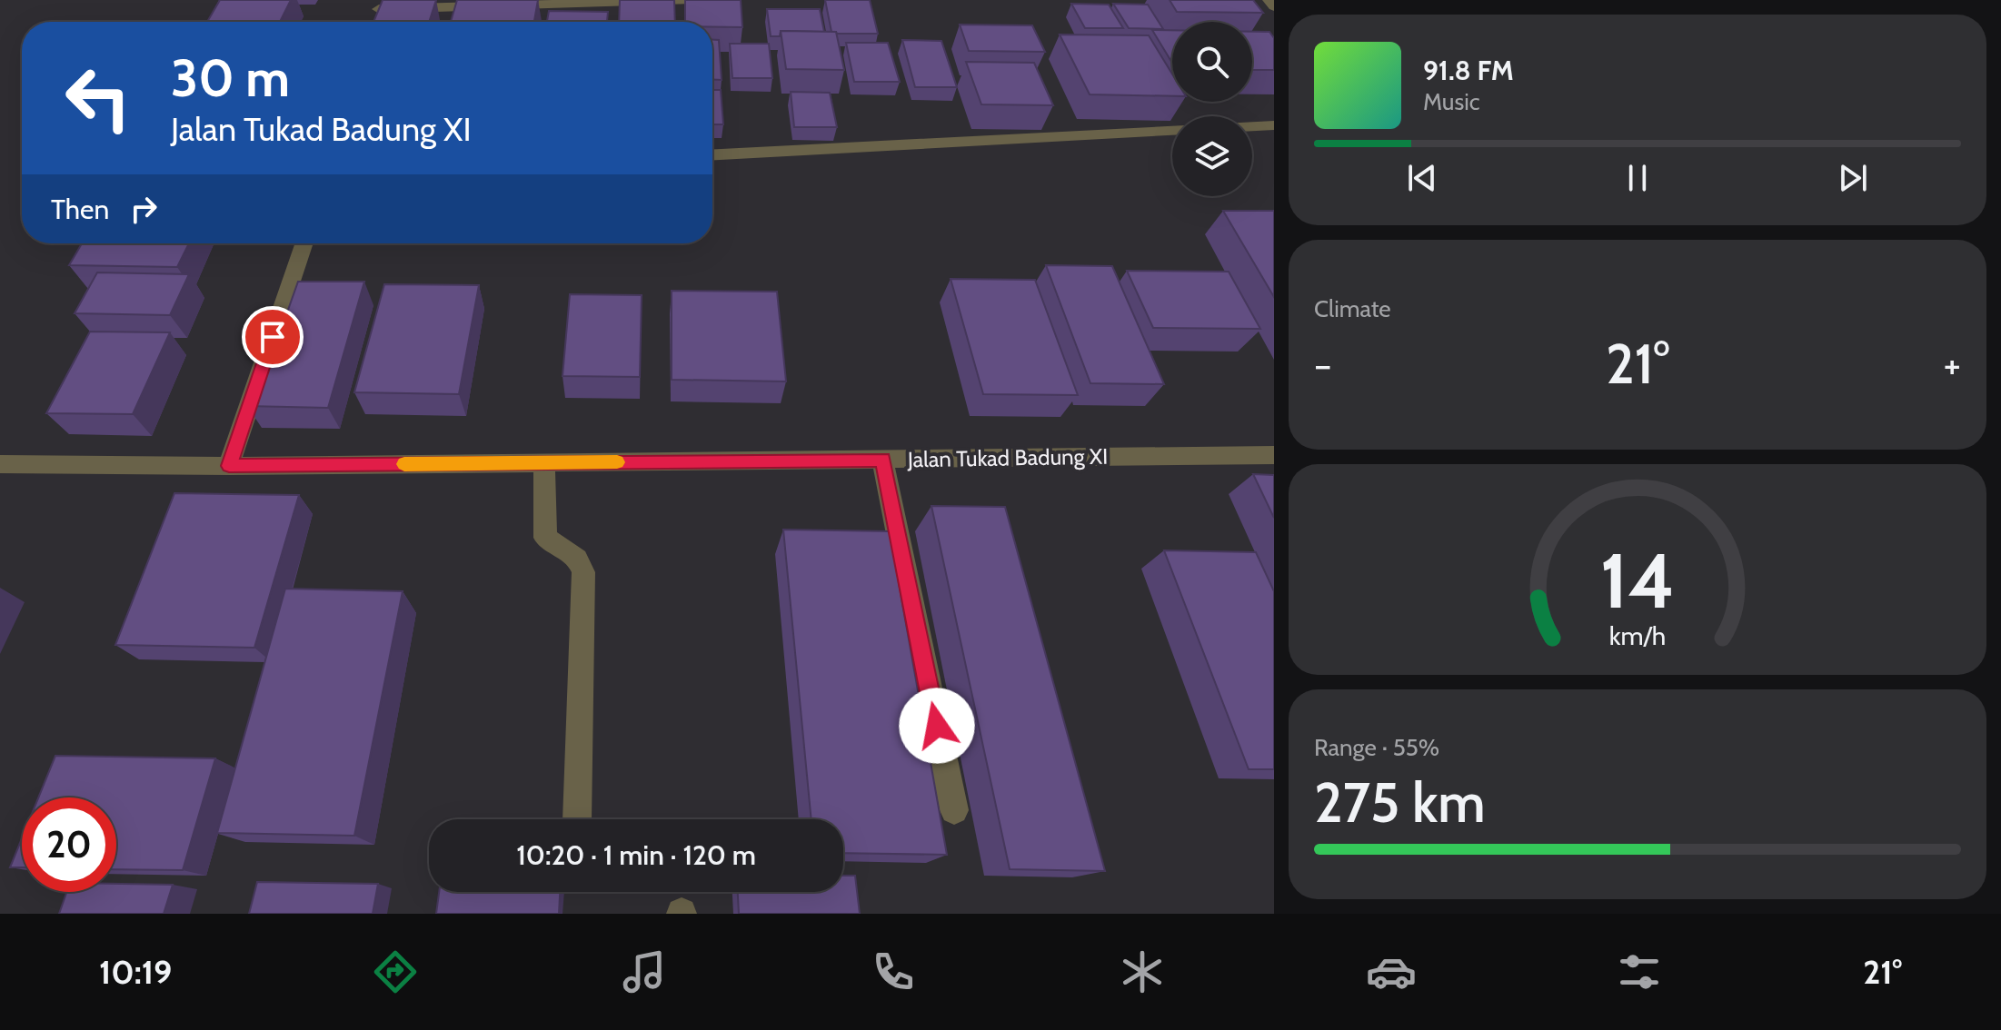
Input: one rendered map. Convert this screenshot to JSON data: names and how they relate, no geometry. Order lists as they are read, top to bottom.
{
  "streets": {
    "street": ["Jalan Tukad Badung XI"]
  },
  "page": {
    "turn": ["30 m", "Jalan Tukad Badung XI"],
    "song": ["91.8 FM", "Music"],
    "then": "Then",
    "tile": [
      "Climate",
      ["Range · 55%", "275 km"]
    ],
    "heat": ["−", "21°", "+"],
    "limit": "20",
    "trip": "10:20 · 1 min · 120 m",
    "tabs": ["10:19", "21°"],
    "gauge": ["14", "km/h"]
  }
}
